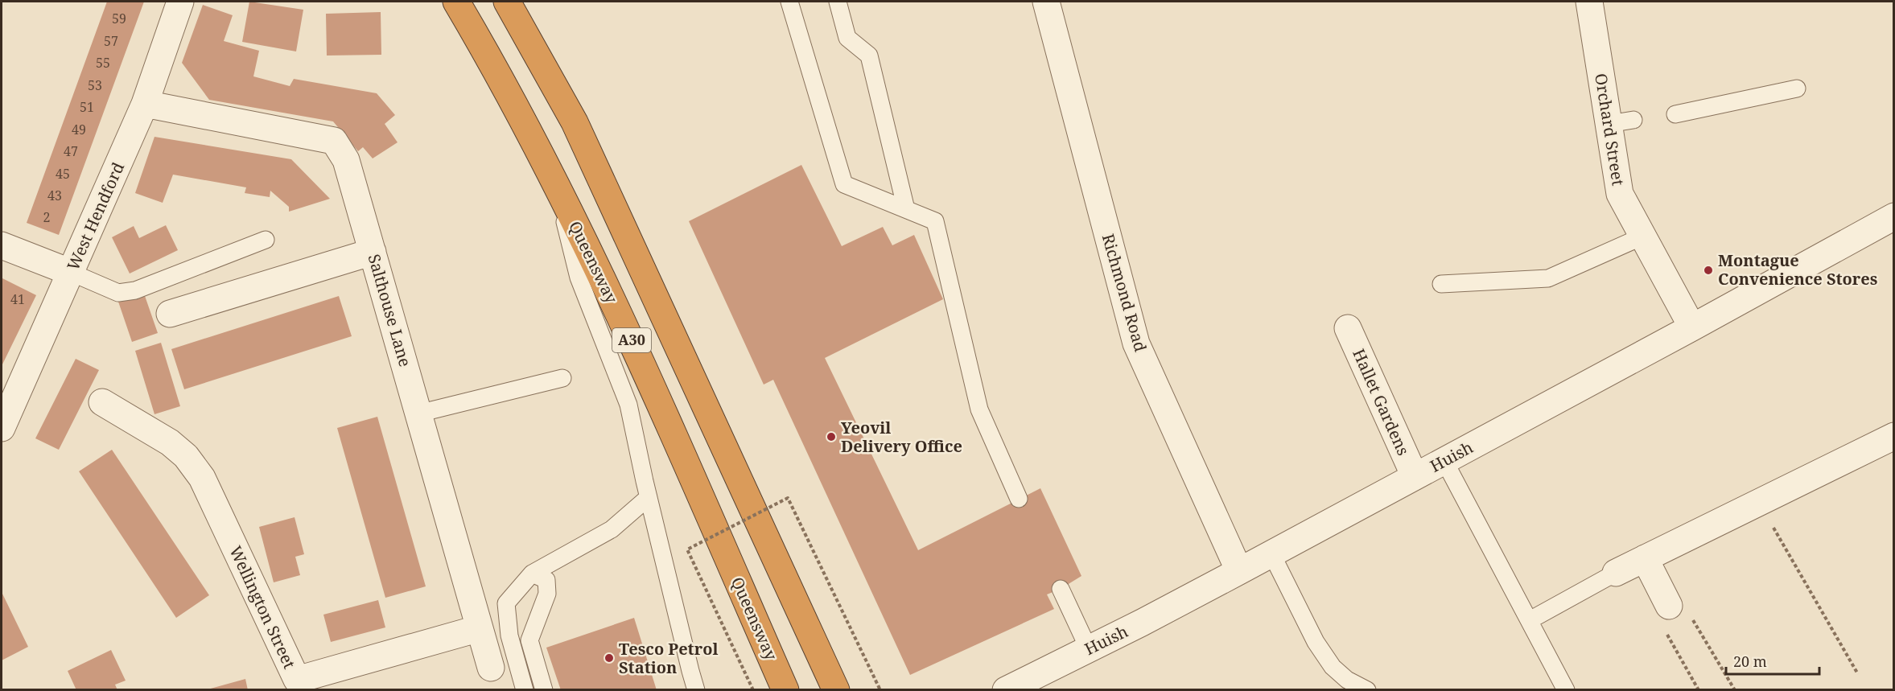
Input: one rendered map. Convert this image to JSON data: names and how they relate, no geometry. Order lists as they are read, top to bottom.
{
  "streets": {
    "highway": ["Queensway", "A30"],
    "street": [
      "Orchard Street",
      "West Hendford",
      "Richmond Road",
      "Salthouse Lane",
      "Hallet Gardens",
      "Huish",
      "Wellington Street"
    ]
  },
  "crossings": [
    ["Orchard Street", "Huish"],
    ["West Hendford", "Salthouse Lane"],
    ["Richmond Road", "Huish"],
    ["Salthouse Lane", "Wellington Street"],
    ["Hallet Gardens", "Huish"]
  ],
  "places": ["Montague Convenience Stores", "Yeovil Delivery Office", "Tesco Petrol Station"],
  "house_numbers": [
    "59",
    "57",
    "55",
    "53",
    "51",
    "49",
    "47",
    "45",
    "43",
    "2",
    "41"
  ],
  "scale_bar": "20 m"
}
